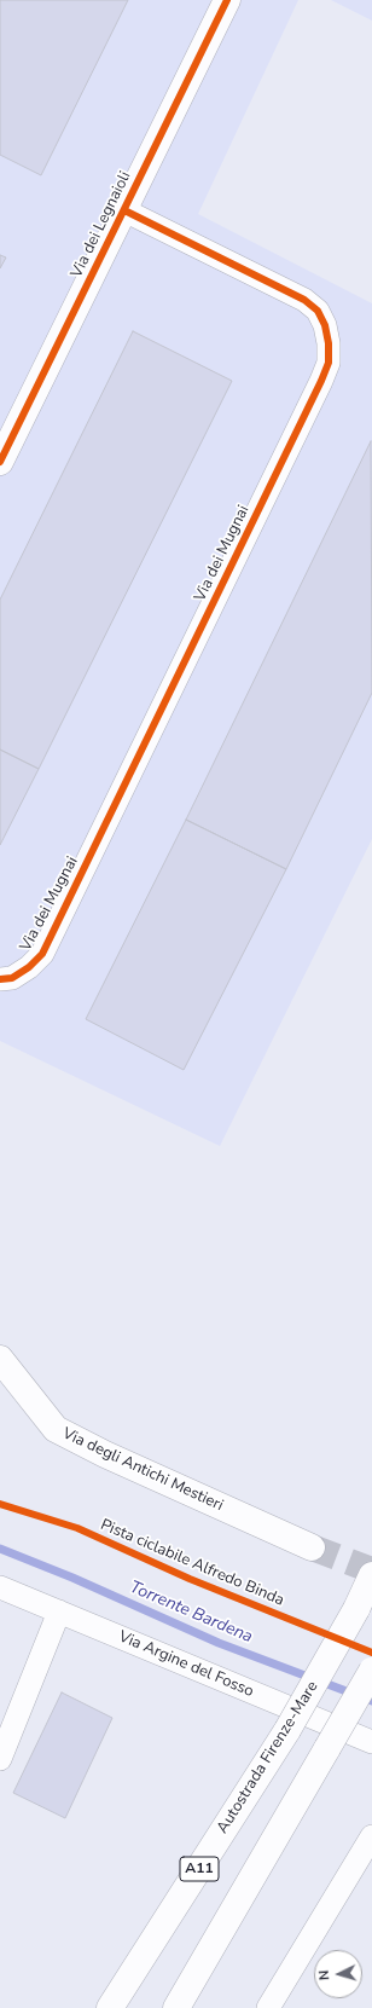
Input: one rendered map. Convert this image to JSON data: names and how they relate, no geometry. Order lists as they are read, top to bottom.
{
  "streets": {
    "main road": [
      "Via dei Legnaioli",
      "Via degli Antichi Mestieri",
      "Autostrada Firenze-Mare",
      "A11"
    ],
    "street": ["Via dei Mugnai", "Via Argine del Fosso"],
    "cycle path": ["Pista ciclabile Alfredo Binda"]
  },
  "crossings": [
    ["Via dei Legnaioli", "Via dei Mugnai"]
  ],
  "water": ["Torrente Bardena"],
  "north": "left"
}
